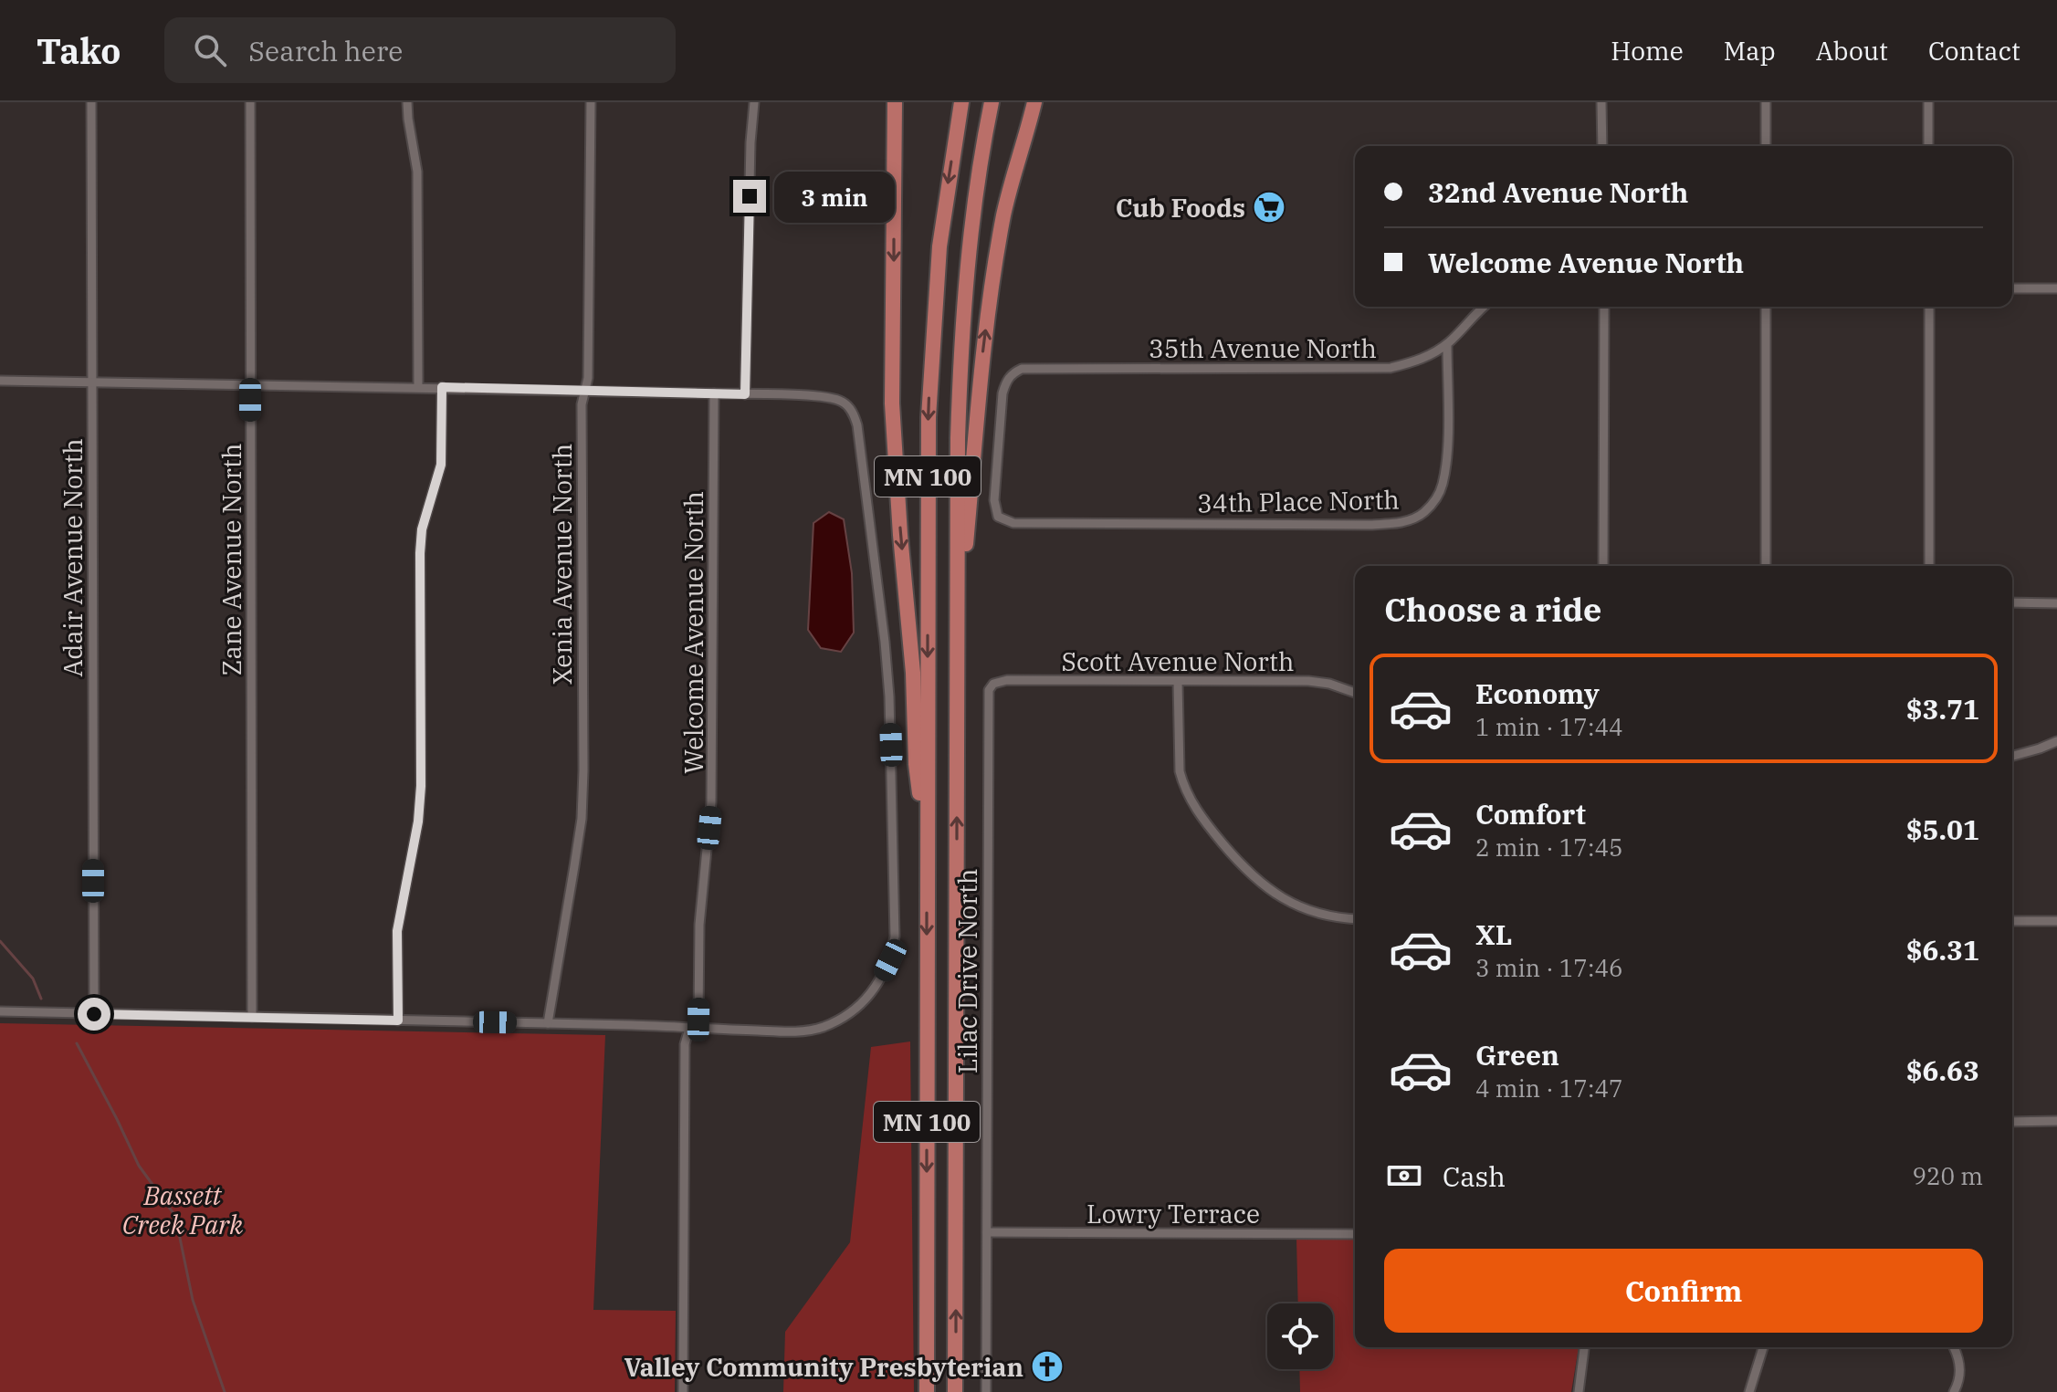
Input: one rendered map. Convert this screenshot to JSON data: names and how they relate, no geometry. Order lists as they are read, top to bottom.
{
  "streets": {
    "highway": ["MN 100"],
    "street": [
      "35th Avenue North",
      "34th Place North",
      "Adair Avenue North",
      "Zane Avenue North",
      "Xenia Avenue North",
      "Welcome Avenue North",
      "Scott Avenue North",
      "Lilac Drive North",
      "Lowry Terrace"
    ]
  },
  "crossings": [
    ["35th Avenue North", "34th Place North"],
    ["Scott Avenue North", "Lilac Drive North"],
    ["Lilac Drive North", "Lowry Terrace"]
  ],
  "parks": ["Bassett Creek Park"],
  "places": {
    "supermarket": ["Cub Foods"],
    "church": ["Valley Community Presbyterian"]
  },
  "page": {
    "header": "Tako",
    "search": "Search here",
    "nav": [
      "Home",
      "Map",
      "About",
      "Contact"
    ],
    "banner": ["32nd Avenue North", "Welcome Avenue North"],
    "bubble": "3 min",
    "heading": "Choose a ride",
    "list": [
      {
        "name": "Economy",
        "note": "1 min · 17:44",
        "value": "$3.71"
      },
      {
        "name": "Comfort",
        "note": "2 min · 17:45",
        "value": "$5.01"
      },
      {
        "name": "XL",
        "note": "3 min · 17:46",
        "value": "$6.31"
      },
      {
        "name": "Green",
        "note": "4 min · 17:47",
        "value": "$6.63"
      }
    ],
    "pay": ["Cash", "920 m"],
    "buttons": "Confirm"
  }
}
